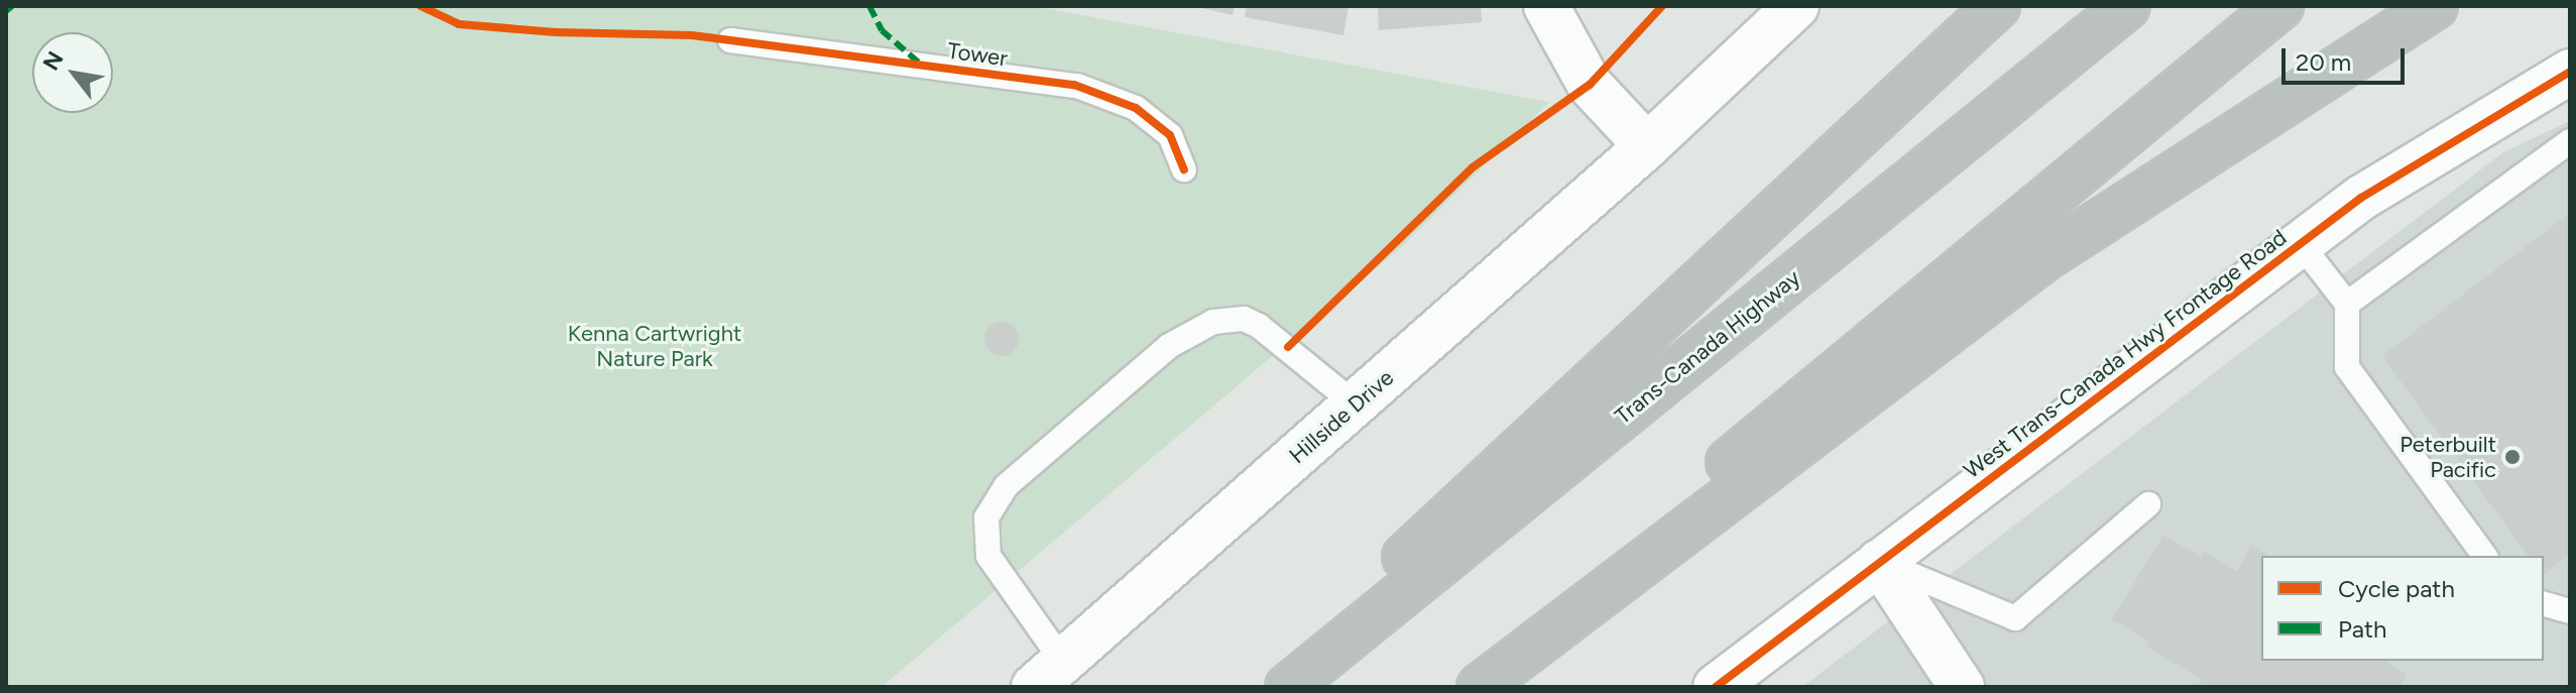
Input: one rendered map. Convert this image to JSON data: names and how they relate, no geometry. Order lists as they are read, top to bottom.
{
  "streets": {
    "highway": ["Trans-Canada Highway"],
    "street": ["West Trans-Canada Hwy Frontage Road", "Hillside Drive"],
    "lane": ["Tower"]
  },
  "parks": ["Kenna Cartwright Nature Park"],
  "places": ["Peterbuilt Pacific"],
  "legend": ["Cycle path", "Path"],
  "scale_bar": "20 m",
  "north": "top left"
}
